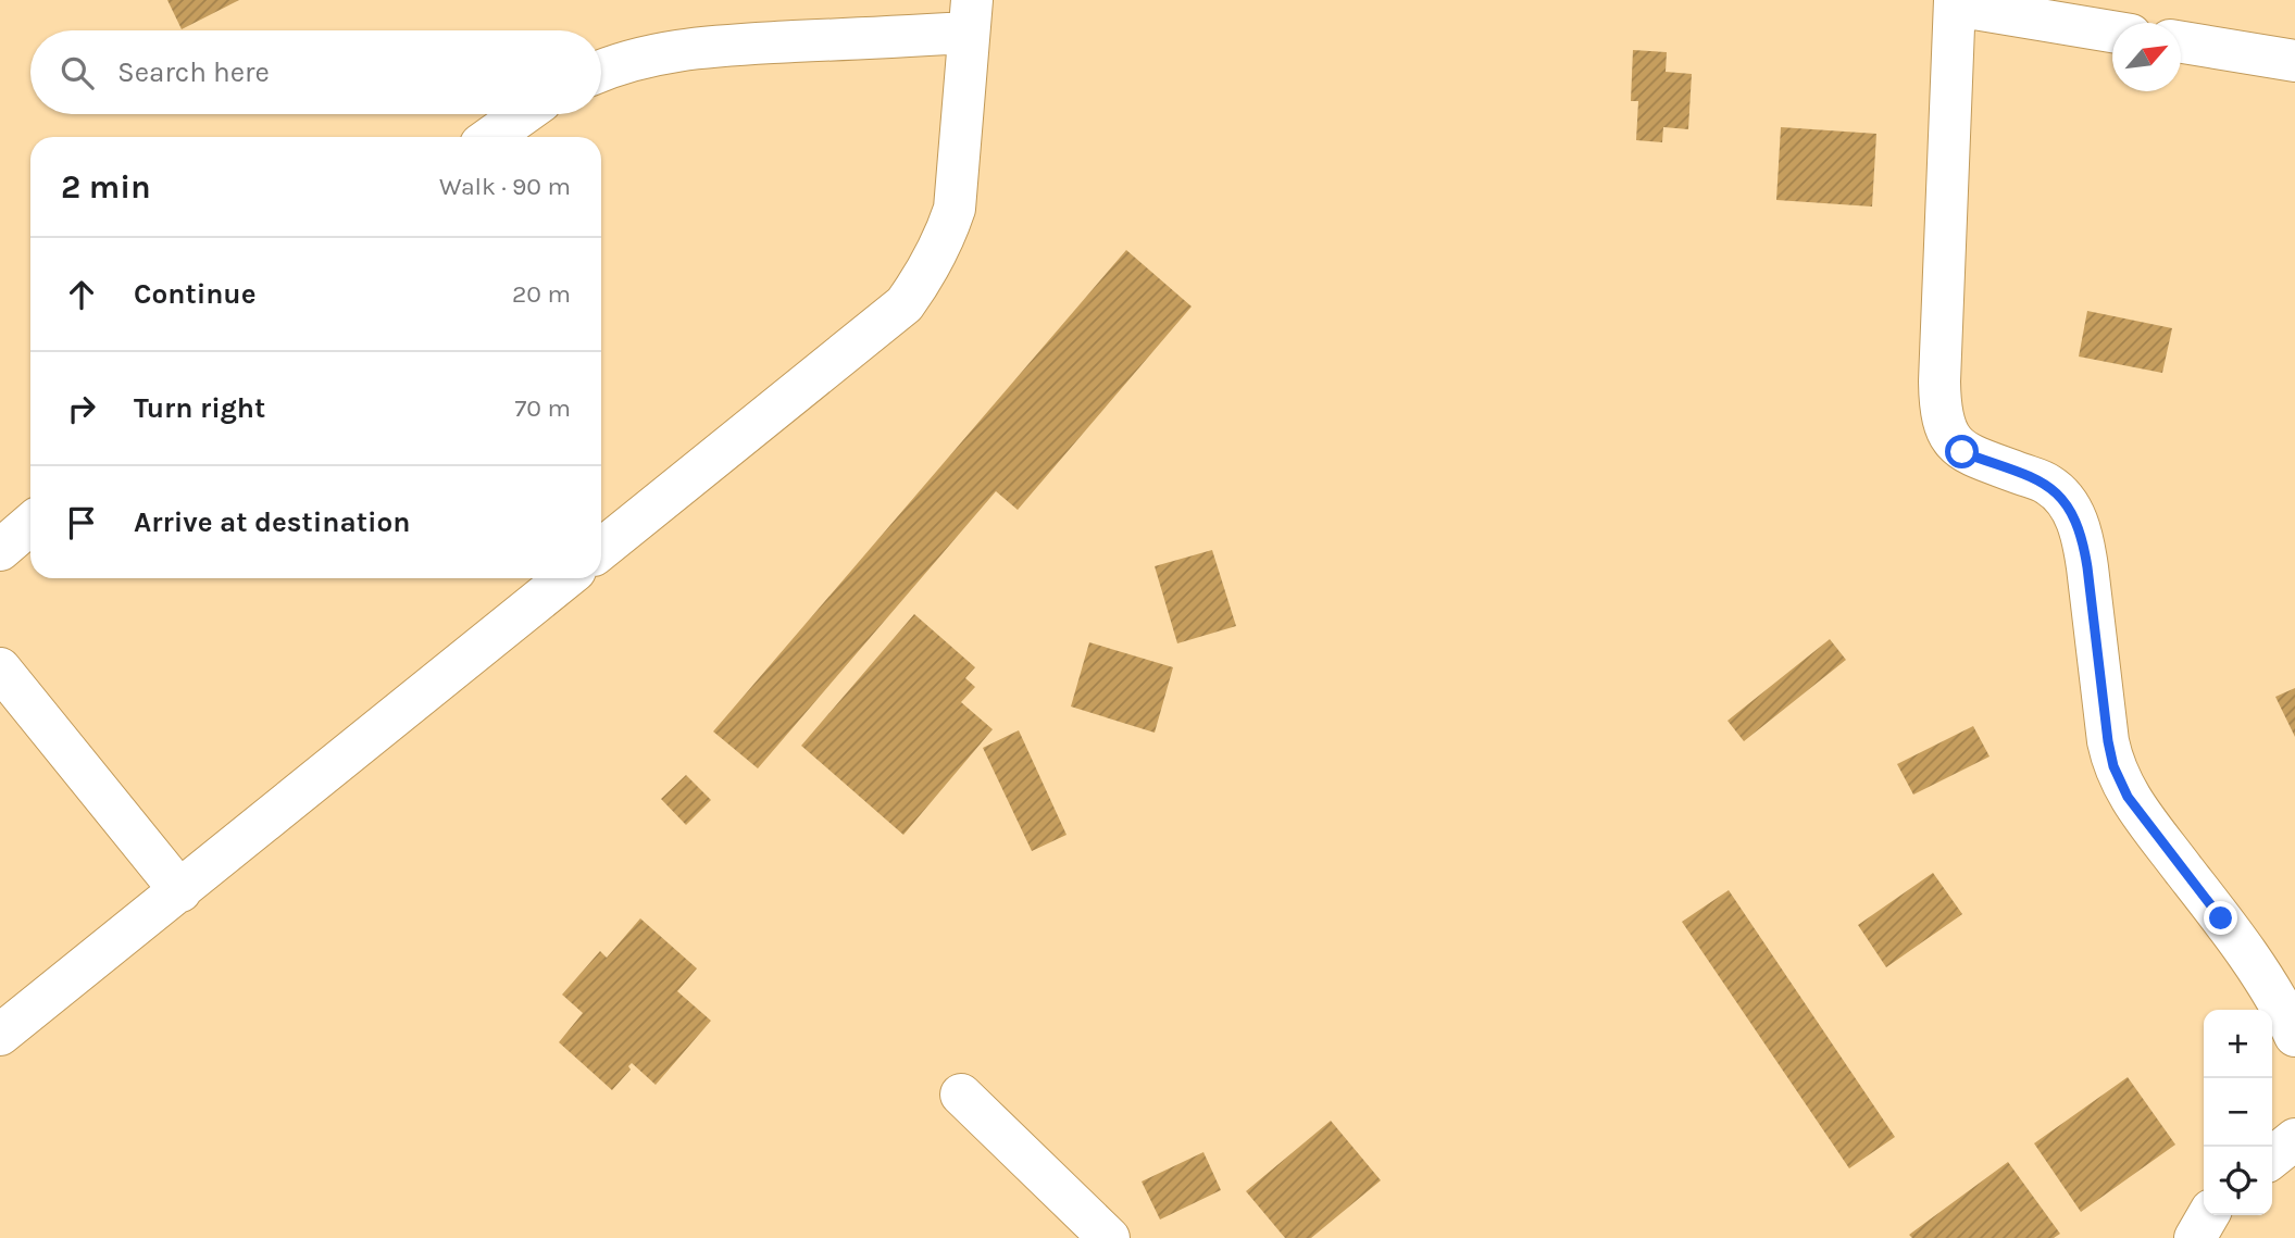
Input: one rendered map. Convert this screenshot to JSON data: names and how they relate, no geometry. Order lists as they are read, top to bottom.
{
  "north": "top right",
  "page": {
    "search": "Search here",
    "heading": ["2 min", "Walk · 90 m"],
    "list": [
      ["Continue", "20 m"],
      ["Turn right", "70 m"],
      "Arrive at destination"
    ],
    "map_buttons": ["+", "−"]
  }
}
